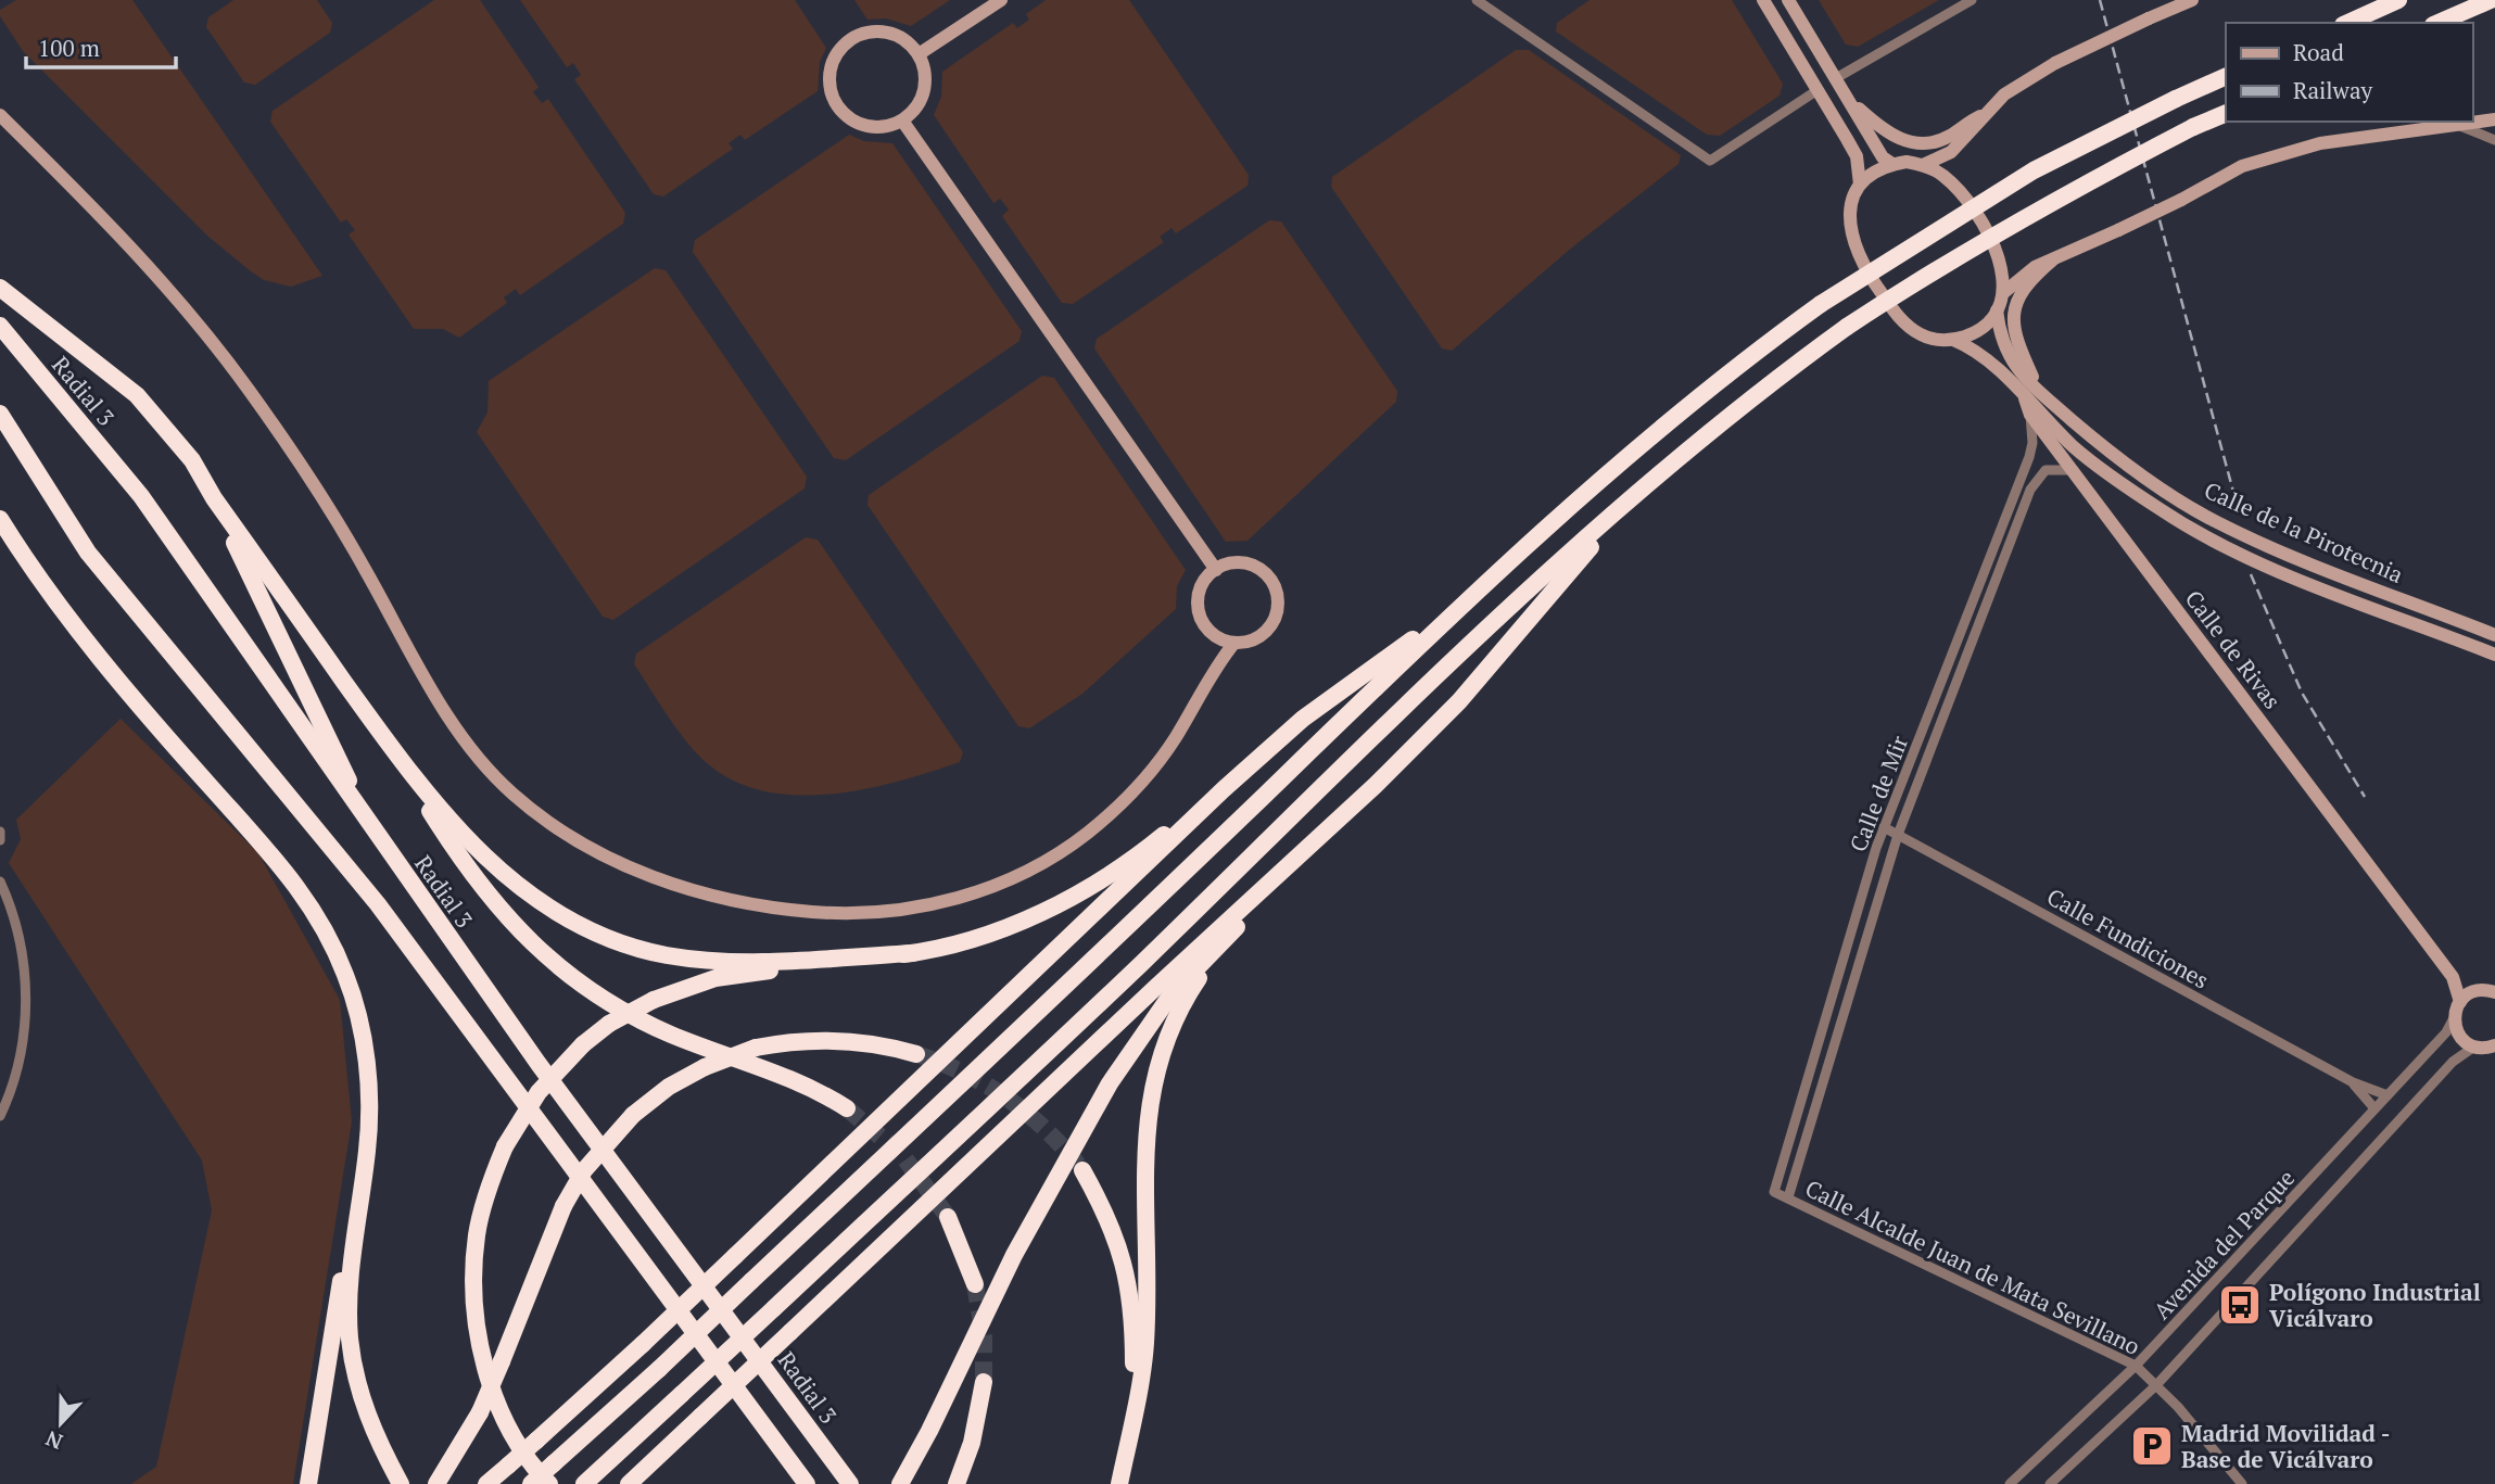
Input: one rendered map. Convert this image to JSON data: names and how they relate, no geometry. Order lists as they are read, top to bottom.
{
  "streets": {
    "highway": ["Radial 3"],
    "street": [
      "Calle de la Pirotecnia",
      "Calle de Rivas",
      "Calle de Mir",
      "Calle Fundiciones",
      "Avenida del Parque",
      "Calle Alcalde Juan de Mata Sevillano"
    ]
  },
  "crossings": [
    ["Calle de la Pirotecnia", "Calle de Rivas"],
    ["Calle de Rivas", "Calle de Mir"],
    ["Calle de Mir", "Calle Fundiciones"],
    ["Calle de Mir", "Calle Alcalde Juan de Mata Sevillano"],
    ["Calle Fundiciones", "Avenida del Parque"],
    ["Avenida del Parque", "Calle Alcalde Juan de Mata Sevillano"]
  ],
  "places": {
    "bus stop": ["Polígono Industrial Vicálvaro"],
    "parking": ["Madrid Movilidad - Base de Vicálvaro"]
  },
  "legend": ["Road", "Railway"],
  "scale_bar": "100 m",
  "north": "bottom"
}
